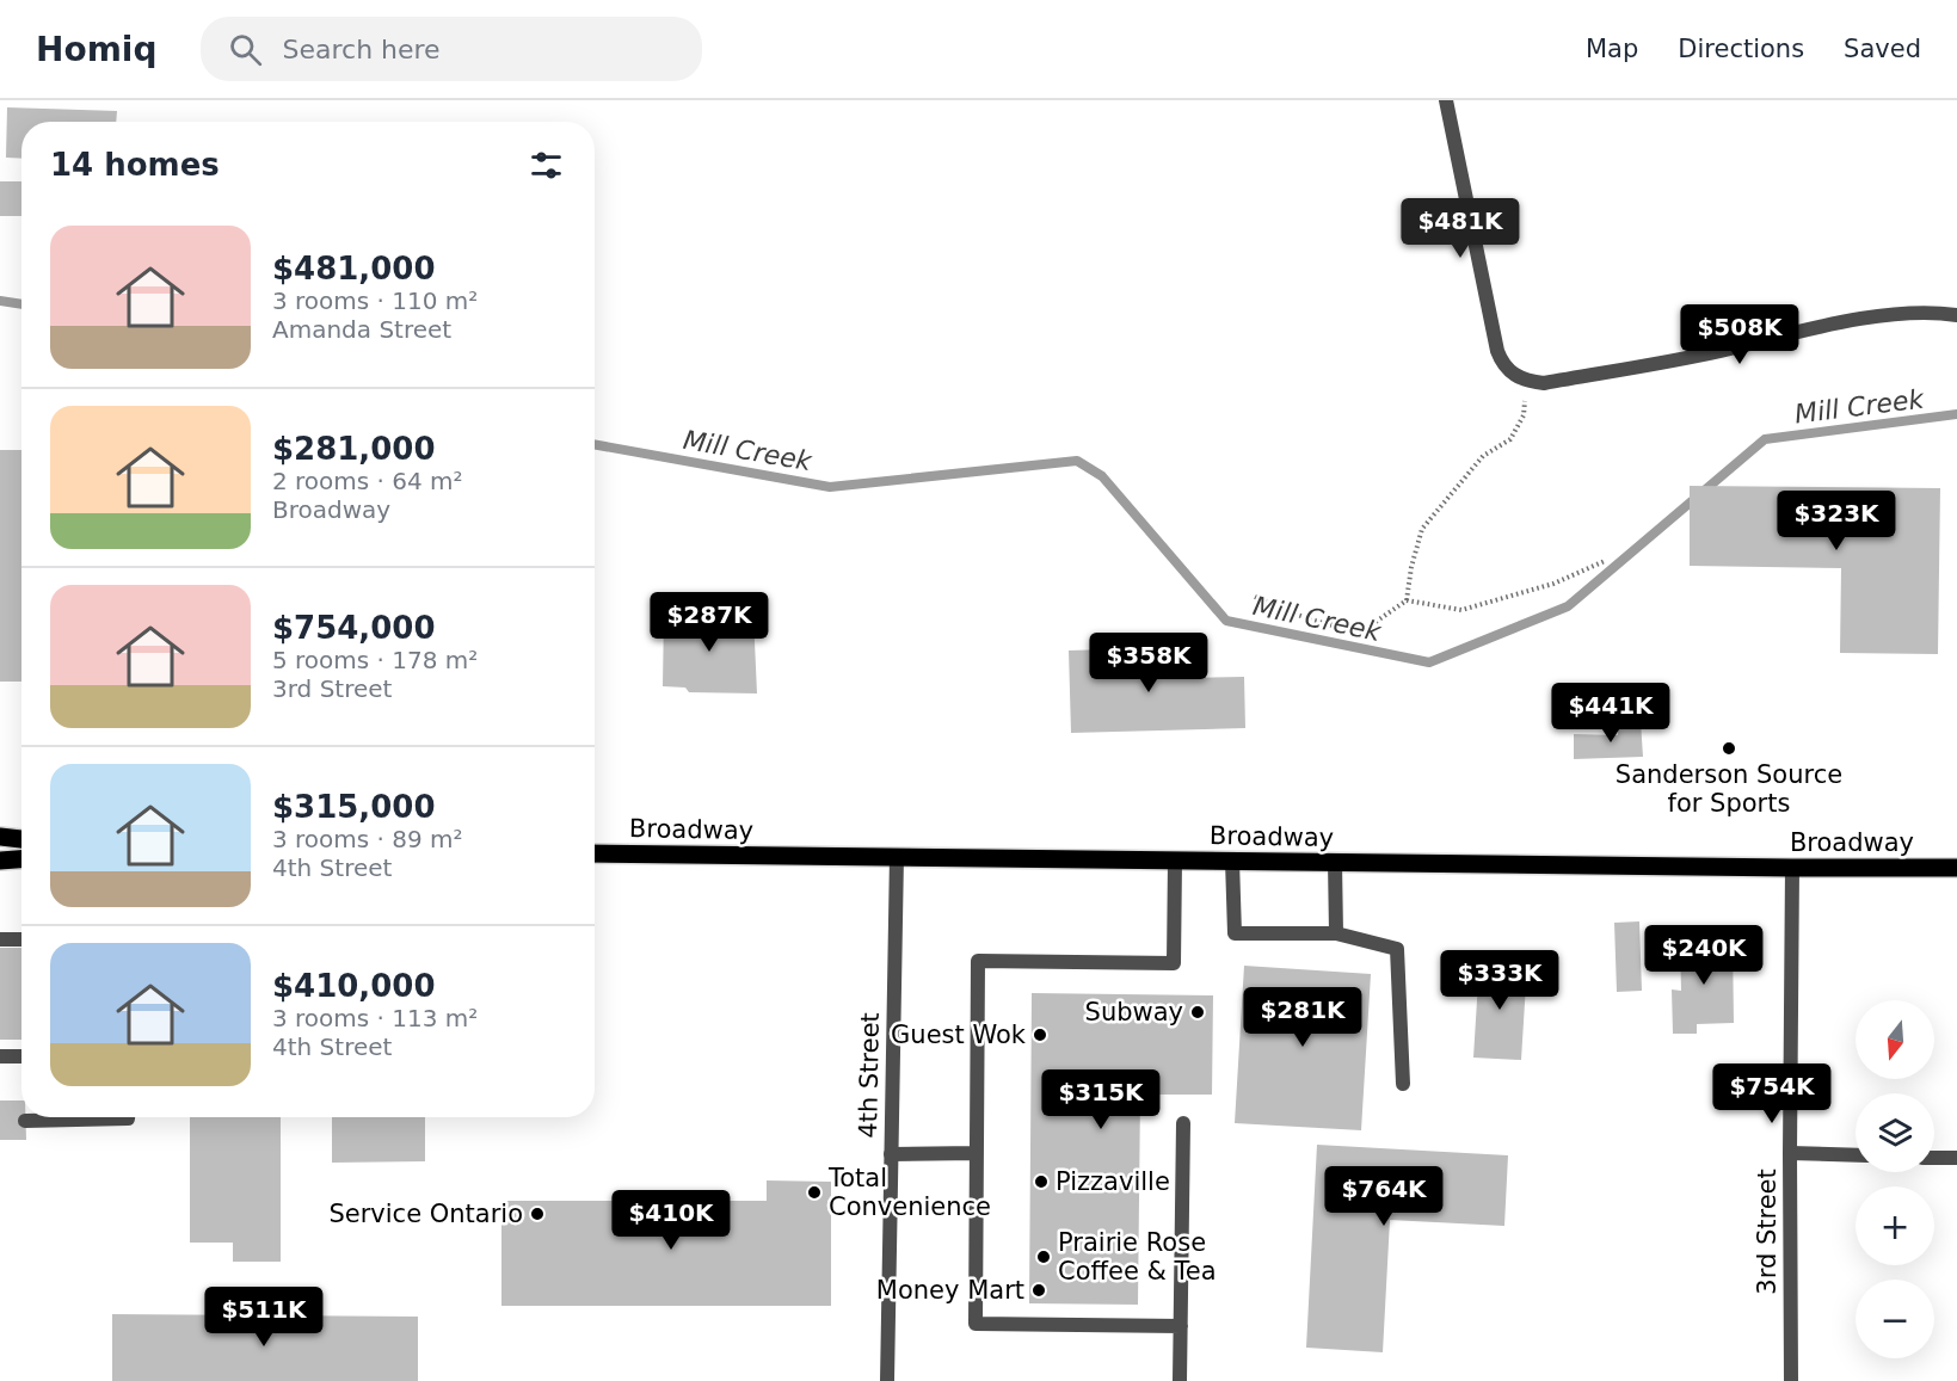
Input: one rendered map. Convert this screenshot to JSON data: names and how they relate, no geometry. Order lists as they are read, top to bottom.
{
  "streets": {
    "main road": ["Broadway"],
    "street": ["4th Street", "3rd Street"]
  },
  "crossings": [
    ["Broadway", "4th Street"],
    ["Broadway", "3rd Street"]
  ],
  "water": ["Mill Creek"],
  "places": [
    "Sanderson Source for Sports",
    "Subway",
    "Guest Wok",
    "Pizzaville",
    "Total Convenience",
    "Service Ontario",
    "Prairie Rose Coffee & Tea",
    "Money Mart"
  ],
  "north": "bottom",
  "page": {
    "header": "Homiq",
    "search": "Search here",
    "nav": ["Map", "Directions", "Saved"],
    "heading": "14 homes",
    "price": [
      "$481K",
      "$508K",
      "$323K",
      "$287K",
      "$358K",
      "$441K",
      "$240K",
      "$333K",
      "$281K",
      "$754K",
      "$315K",
      "$764K",
      "$410K",
      "$511K"
    ],
    "list": [
      {
        "name": "$481,000",
        "note": "3 rooms · 110 m² · Amanda Street"
      },
      {
        "name": "$281,000",
        "note": "2 rooms · 64 m² · Broadway"
      },
      {
        "name": "$754,000",
        "note": "5 rooms · 178 m² · 3rd Street"
      },
      {
        "name": "$315,000",
        "note": "3 rooms · 89 m² · 4th Street"
      },
      {
        "name": "$410,000",
        "note": "3 rooms · 113 m² · 4th Street"
      }
    ],
    "map_buttons": ["+", "−"]
  }
}
